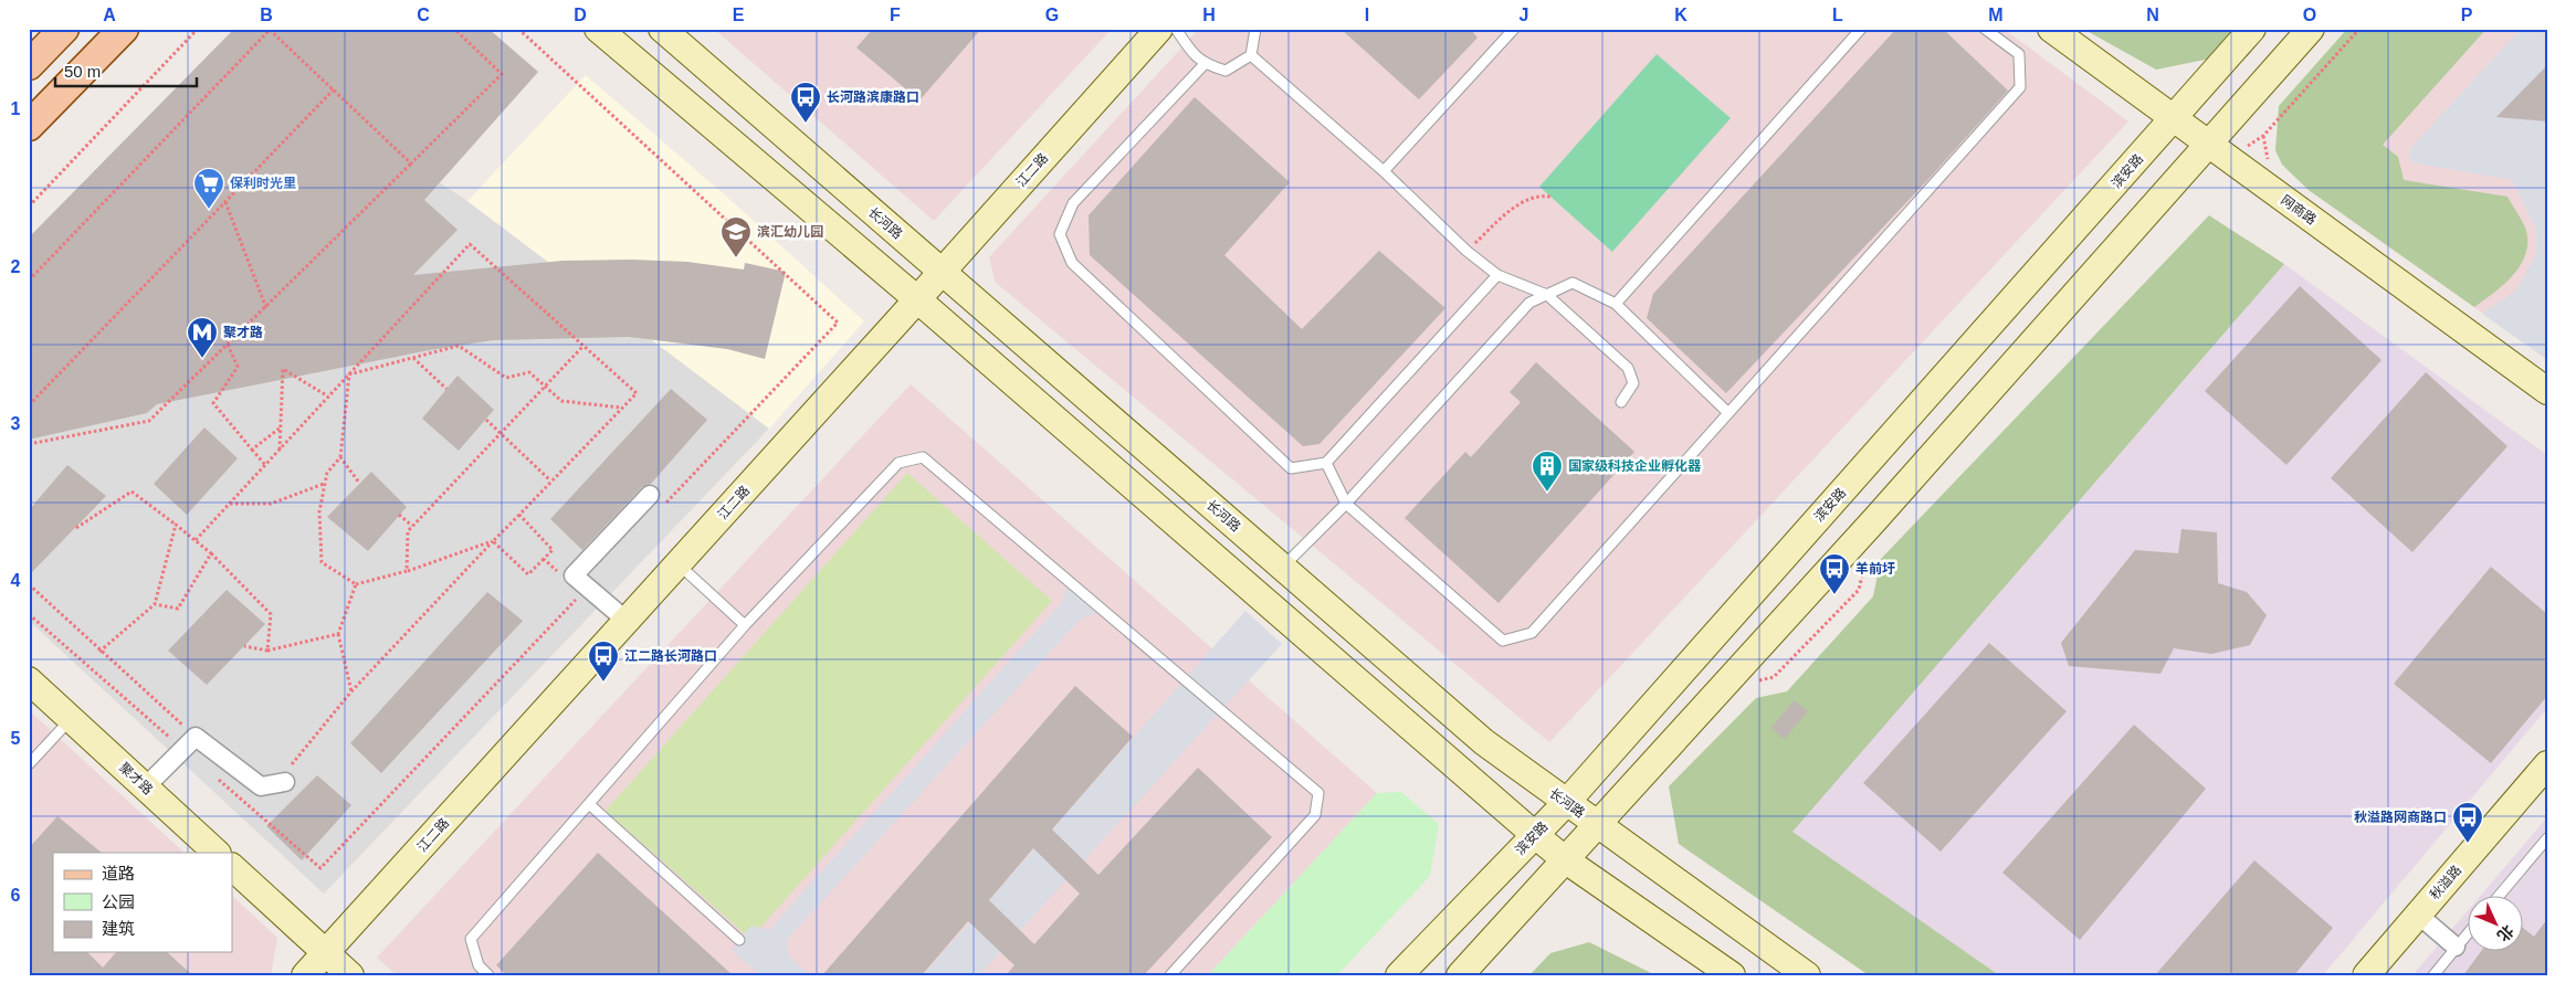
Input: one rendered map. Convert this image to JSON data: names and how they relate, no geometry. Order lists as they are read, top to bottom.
{
  "streets": {
    "main road": [
      "江二路",
      "滨安路",
      "网商路",
      "长河路",
      "聚才路",
      "秋溢路"
    ]
  },
  "crossings": [
    ["江二路", "长河路"],
    ["滨安路", "网商路"],
    ["滨安路", "长河路"]
  ],
  "places": {
    "bus stop": [
      "长河路滨康路口",
      "羊前圩",
      "江二路长河路口",
      "秋溢路网商路口"
    ],
    "supermarket": ["保利时光里"],
    "school or university": ["滨汇幼儿园"],
    "metro station": ["聚才路"],
    "building": ["国家级科技企业孵化器"]
  },
  "legend": ["道路", "公园", "建筑"],
  "scale_bar": "50 m",
  "north": "bottom right",
  "grid": {
    "columns": [
      "A",
      "B",
      "C",
      "D",
      "E",
      "F",
      "G",
      "H",
      "I",
      "J",
      "K",
      "L",
      "M",
      "N",
      "O",
      "P"
    ],
    "rows": [
      "1",
      "2",
      "3",
      "4",
      "5",
      "6"
    ]
  }
}
